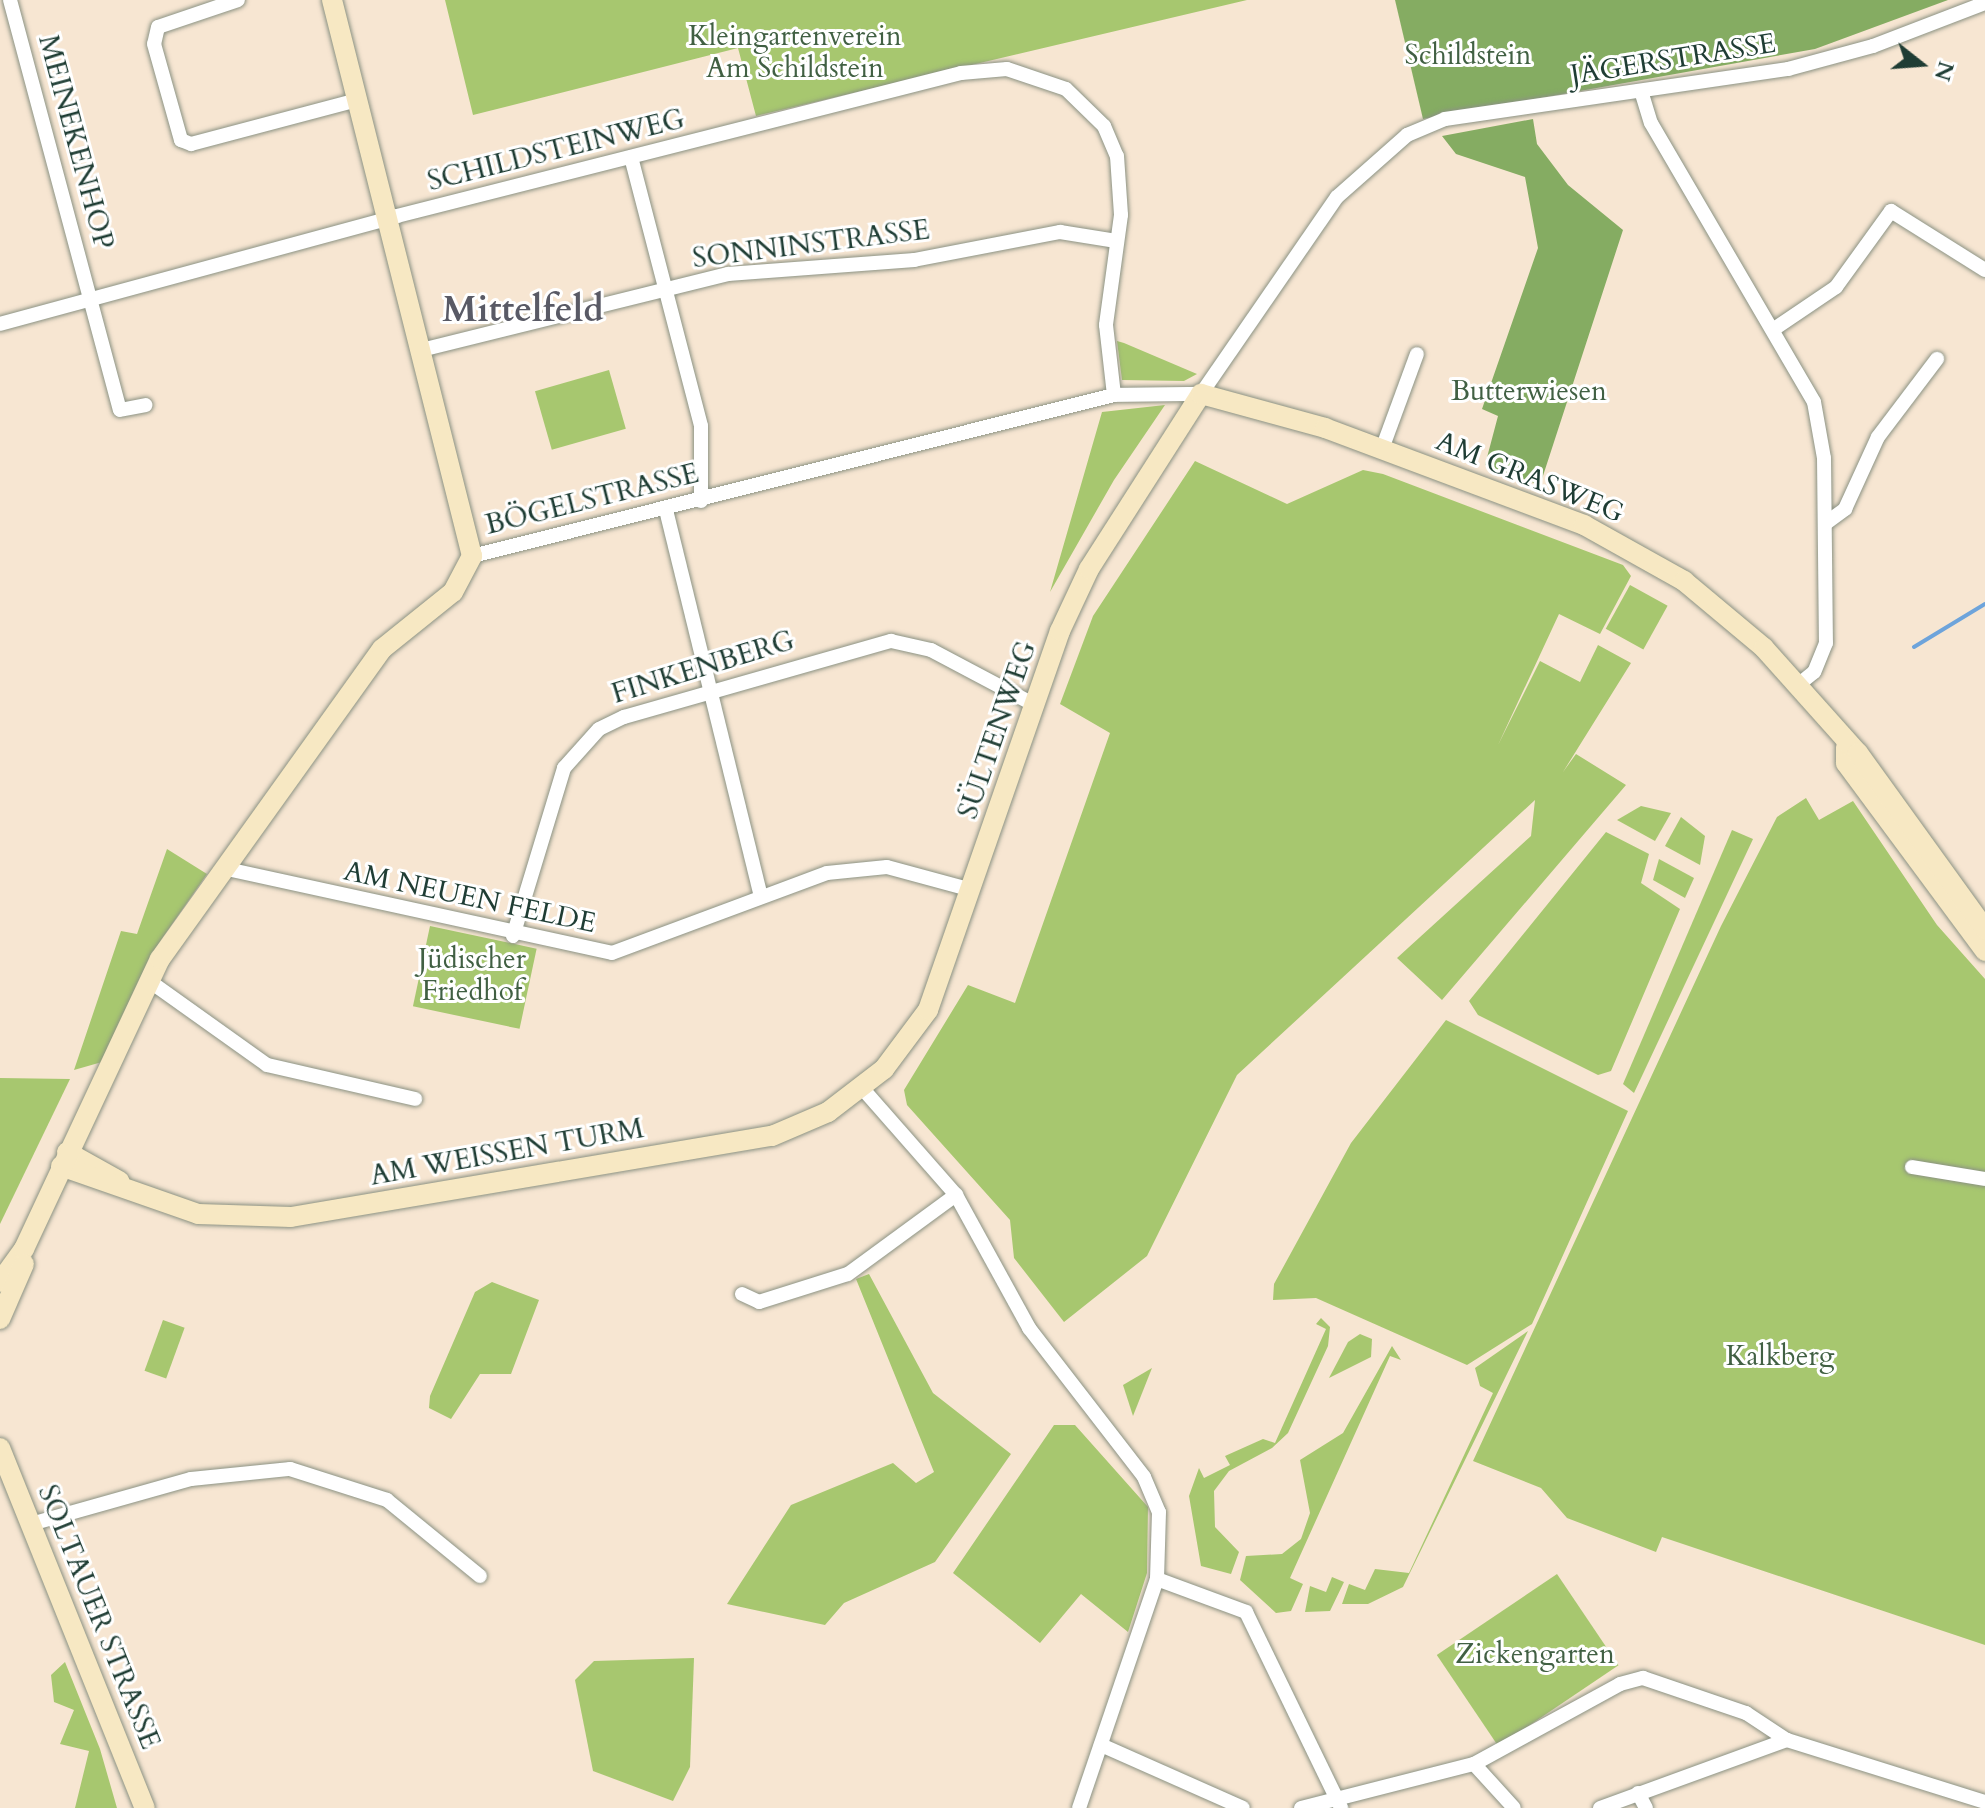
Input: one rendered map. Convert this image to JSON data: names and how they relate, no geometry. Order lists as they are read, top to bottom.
{
  "streets": {
    "main road": [
      "AM GRASWEG",
      "BÖGELSTRASSE",
      "SÜLTENWEG",
      "AM WEISSEN TURM",
      "SOLTAUER STRASSE"
    ],
    "street": [
      "JÄGERSTRASSE",
      "MEINEKENHOP",
      "SCHILDSTEINWEG",
      "SONNINSTRASSE",
      "FINKENBERG",
      "AM NEUEN FELDE"
    ]
  },
  "crossings": [
    ["JÄGERSTRASSE", "AM GRASWEG"],
    ["JÄGERSTRASSE", "BÖGELSTRASSE"],
    ["JÄGERSTRASSE", "SÜLTENWEG"],
    ["MEINEKENHOP", "SCHILDSTEINWEG"],
    ["SCHILDSTEINWEG", "SONNINSTRASSE"],
    ["AM GRASWEG", "BÖGELSTRASSE"],
    ["AM GRASWEG", "SÜLTENWEG"],
    ["BÖGELSTRASSE", "SÜLTENWEG"],
    ["BÖGELSTRASSE", "AM NEUEN FELDE"],
    ["BÖGELSTRASSE", "AM WEISSEN TURM"],
    ["FINKENBERG", "SÜLTENWEG"],
    ["FINKENBERG", "AM NEUEN FELDE"],
    ["SÜLTENWEG", "AM NEUEN FELDE"],
    ["SÜLTENWEG", "AM WEISSEN TURM"]
  ],
  "districts": ["Mittelfeld"],
  "parks": [
    "Kleingartenverein Am Schildstein",
    "Schildstein",
    "Butterwiesen",
    "Jüdischer Friedhof",
    "Kalkberg",
    "Zickengarten"
  ],
  "north": "right"
}
